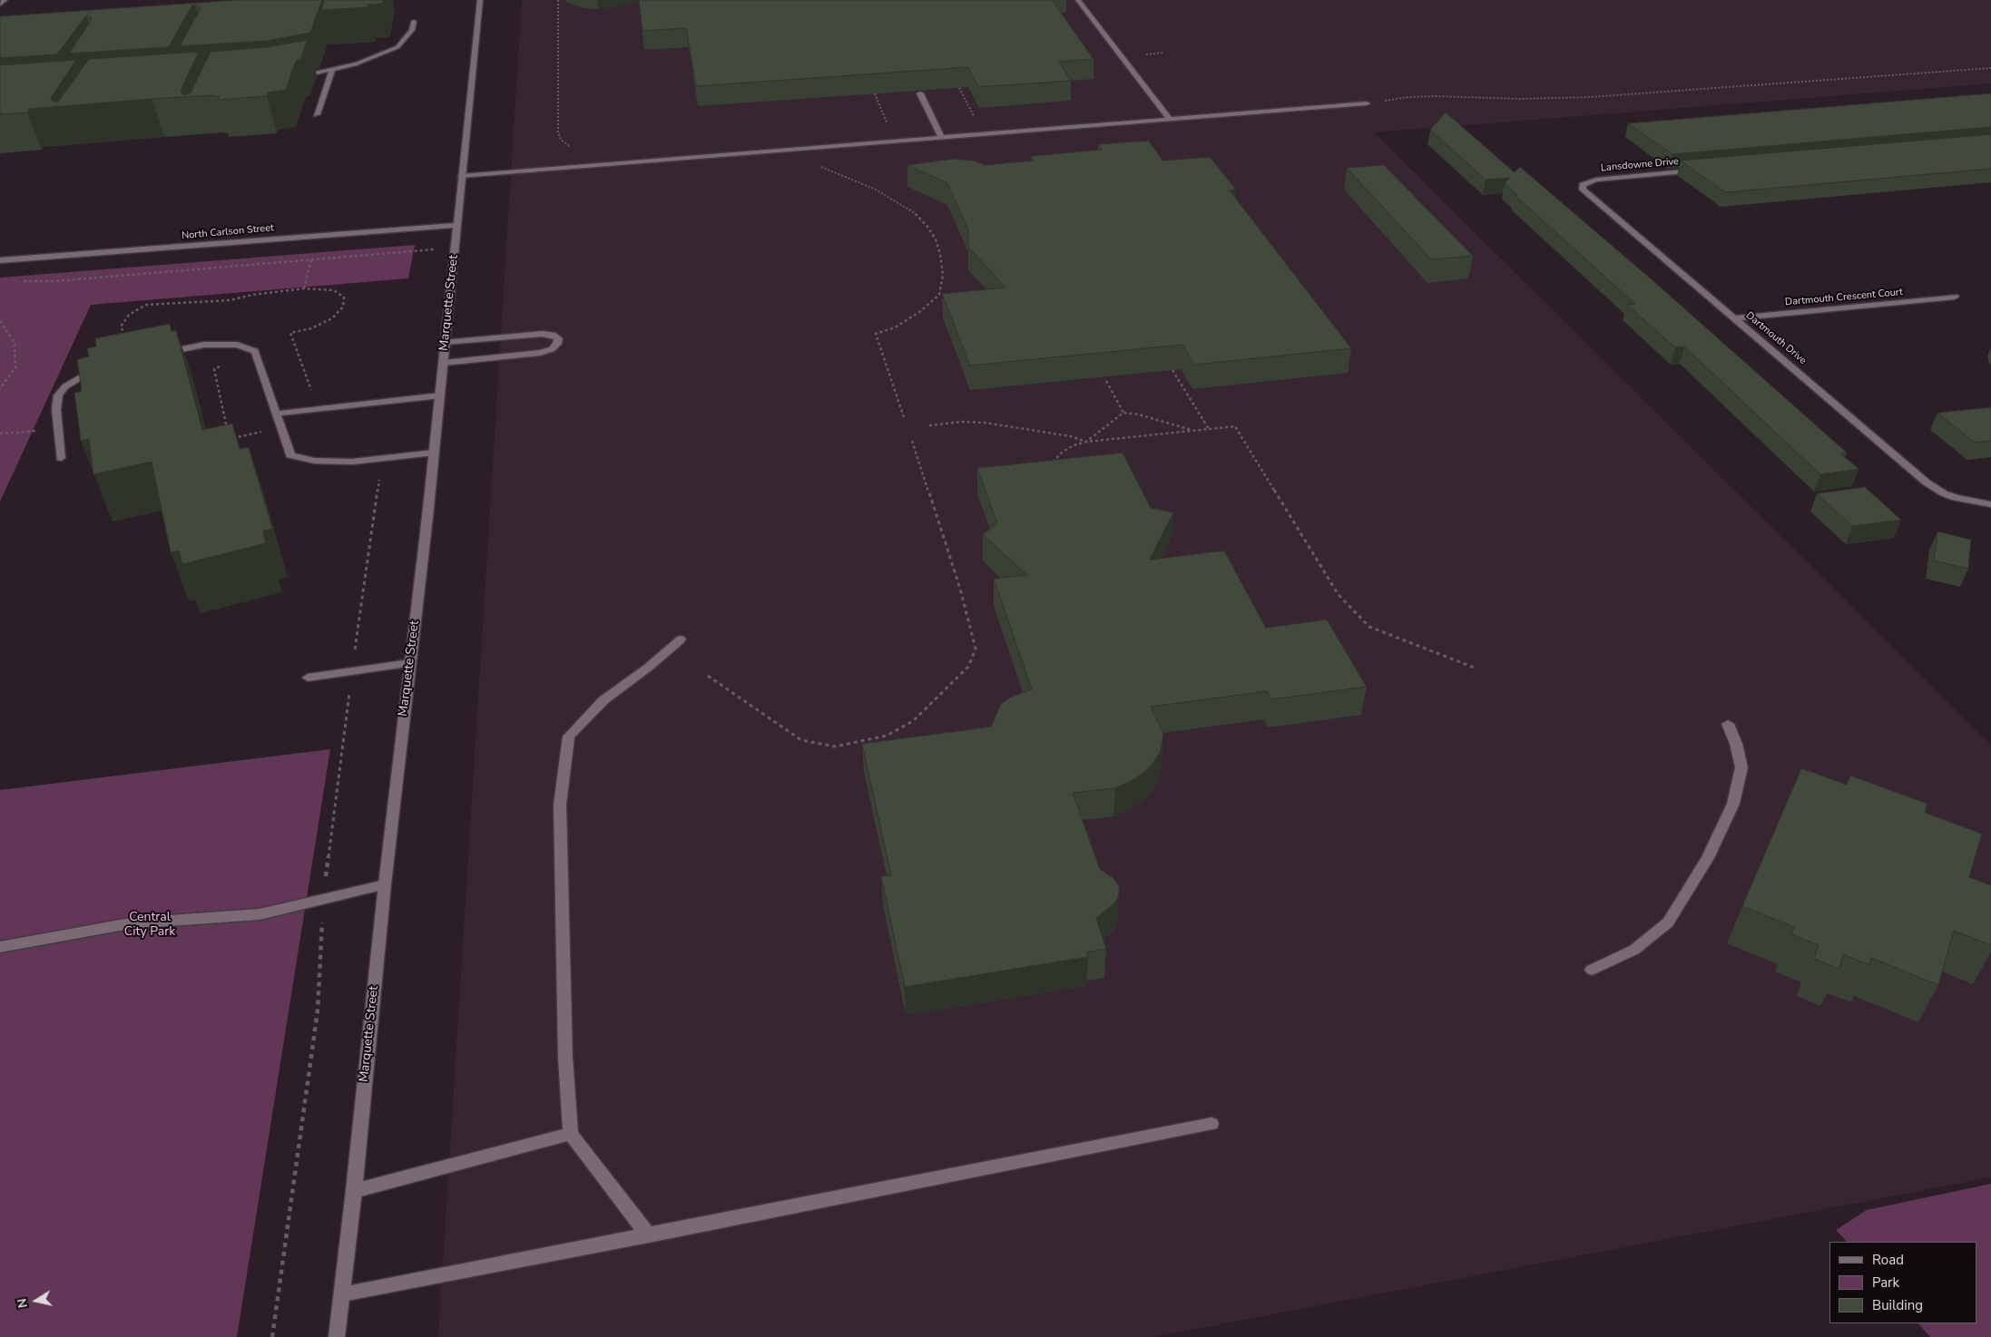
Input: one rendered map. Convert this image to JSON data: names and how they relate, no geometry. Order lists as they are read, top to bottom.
{
  "streets": {
    "street": [
      "Lansdowne Drive",
      "North Carlson Street",
      "Dartmouth Crescent Court",
      "Marquette Street",
      "Dartmouth Drive"
    ]
  },
  "crossings": [
    ["Lansdowne Drive", "Dartmouth Drive"],
    ["North Carlson Street", "Marquette Street"],
    ["Dartmouth Crescent Court", "Dartmouth Drive"]
  ],
  "parks": ["Central City Park"],
  "legend": ["Road", "Park", "Building"],
  "north": "left"
}
